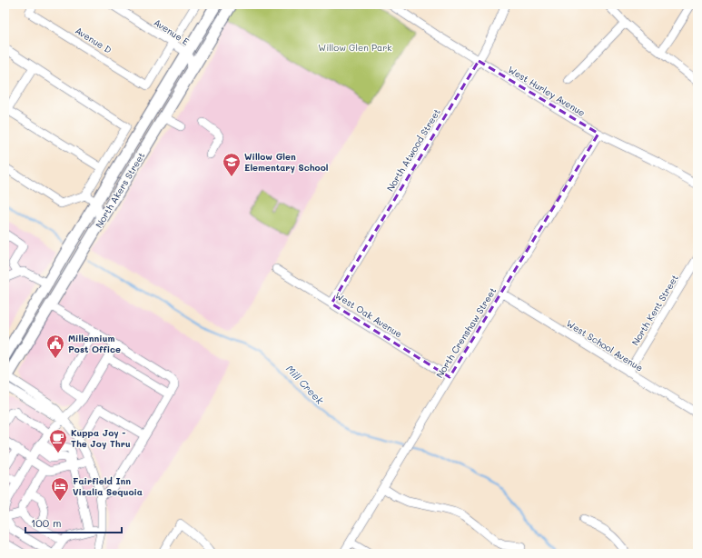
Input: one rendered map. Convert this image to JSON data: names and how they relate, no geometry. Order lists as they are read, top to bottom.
{
  "streets": {
    "main road": ["North Akers Street"],
    "street": [
      "Avenue E",
      "Avenue D",
      "West Hurley Avenue",
      "North Atwood Street",
      "North Kent Street",
      "West Oak Avenue",
      "North Crenshaw Street",
      "West School Avenue"
    ]
  },
  "crossings": [
    ["Avenue E", "Avenue D"],
    ["Avenue E", "North Akers Street"],
    ["West Hurley Avenue", "North Atwood Street"],
    ["West Hurley Avenue", "North Crenshaw Street"],
    ["North Atwood Street", "West Oak Avenue"],
    ["North Kent Street", "West School Avenue"],
    ["West Oak Avenue", "North Crenshaw Street"],
    ["North Crenshaw Street", "West School Avenue"]
  ],
  "water": ["Mill Creek"],
  "parks": ["Willow Glen Park"],
  "places": {
    "school or university": ["Willow Glen Elementary School"],
    "public building": ["Millennium Post Office"],
    "cafe": ["Kuppa Joy - The Joy Thru"],
    "hotel": ["Fairfield Inn Visalia Sequoia"]
  },
  "scale_bar": "100 m"
}
